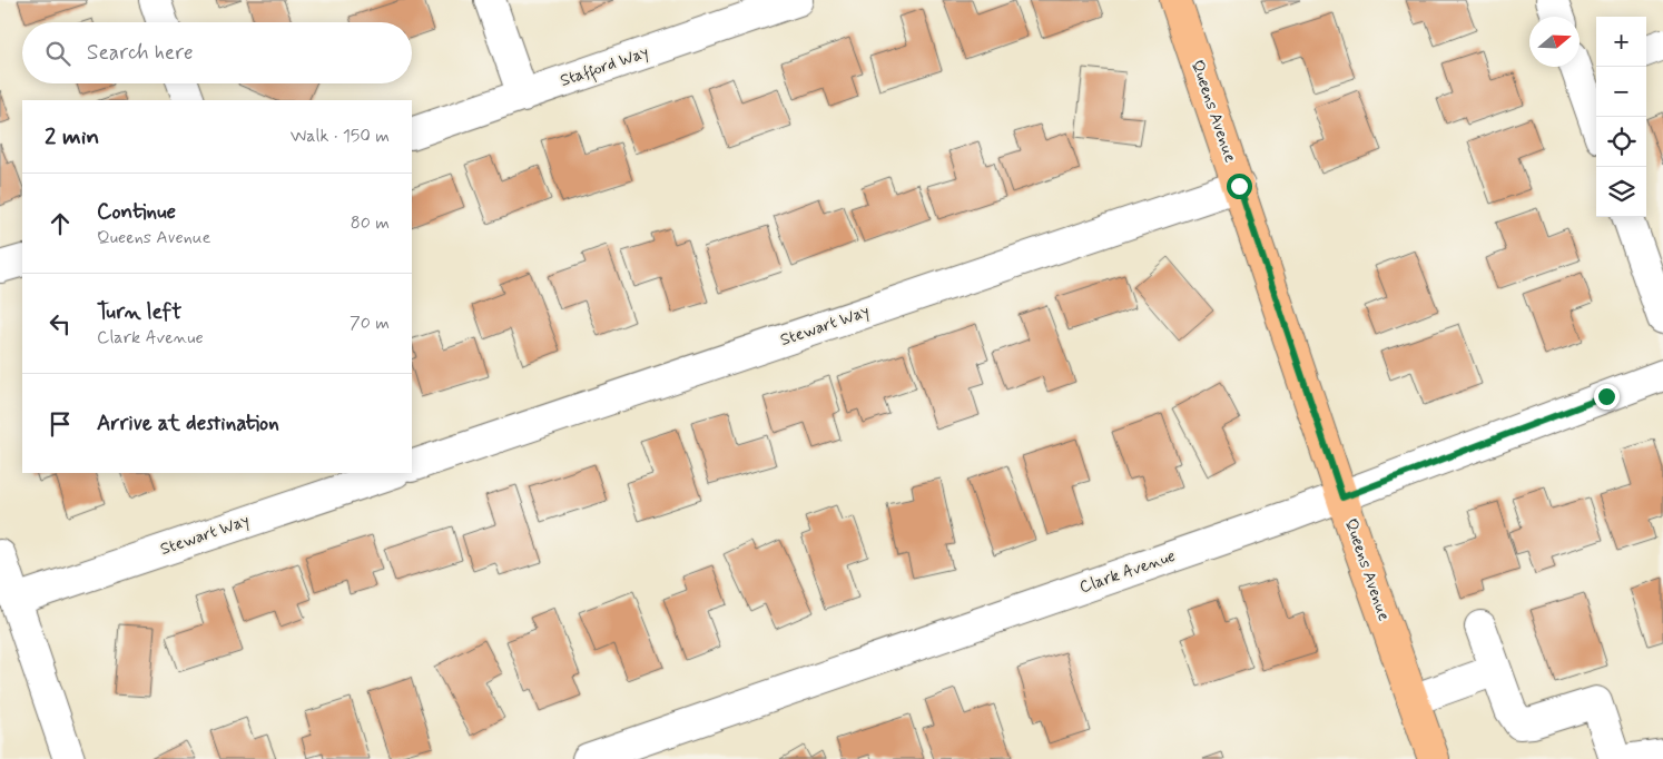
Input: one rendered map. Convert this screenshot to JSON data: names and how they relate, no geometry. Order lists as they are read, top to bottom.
{
  "streets": {
    "main road": ["Queens Avenue"],
    "street": ["Stafford Way", "Stewart Way", "Clark Avenue"]
  },
  "crossings": [
    ["Queens Avenue", "Stewart Way"],
    ["Queens Avenue", "Clark Avenue"]
  ],
  "north": "right",
  "page": {
    "map_buttons": ["+", "−"],
    "search": "Search here",
    "heading": ["2 min", "Walk · 150 m"],
    "list": [
      ["Continue", "Queens Avenue", "80 m"],
      ["Turn left", "Clark Avenue", "70 m"],
      "Arrive at destination"
    ]
  }
}
